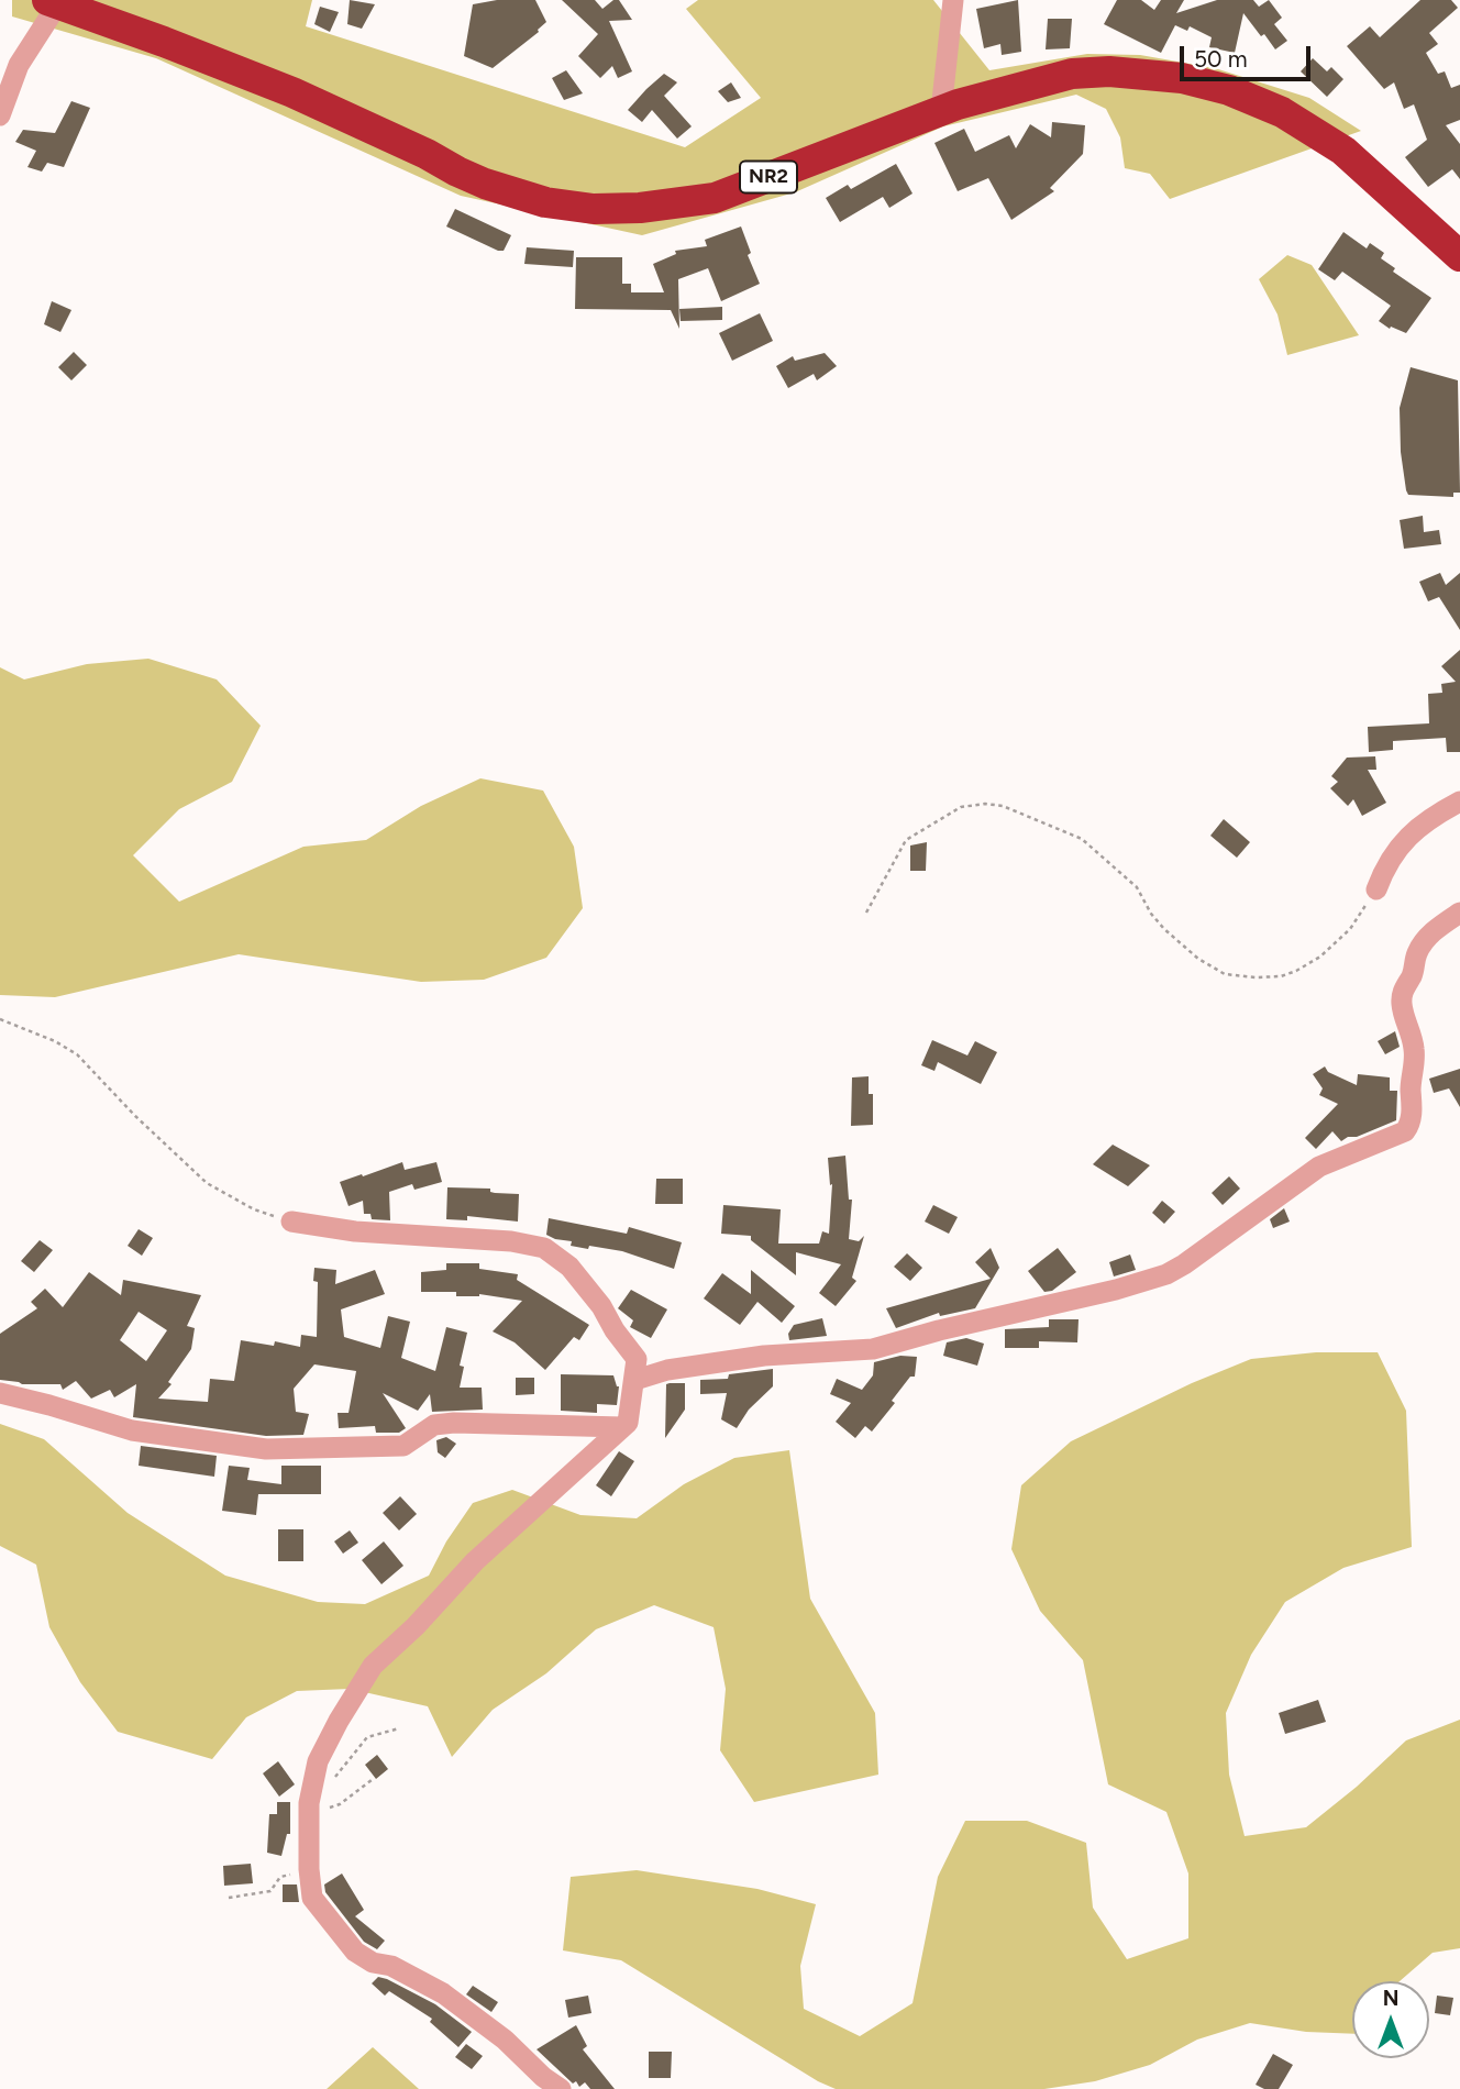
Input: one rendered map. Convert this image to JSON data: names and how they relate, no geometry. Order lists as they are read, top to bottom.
{
  "streets": {
    "highway": ["NR2"]
  },
  "scale_bar": "50 m",
  "north": "top"
}
